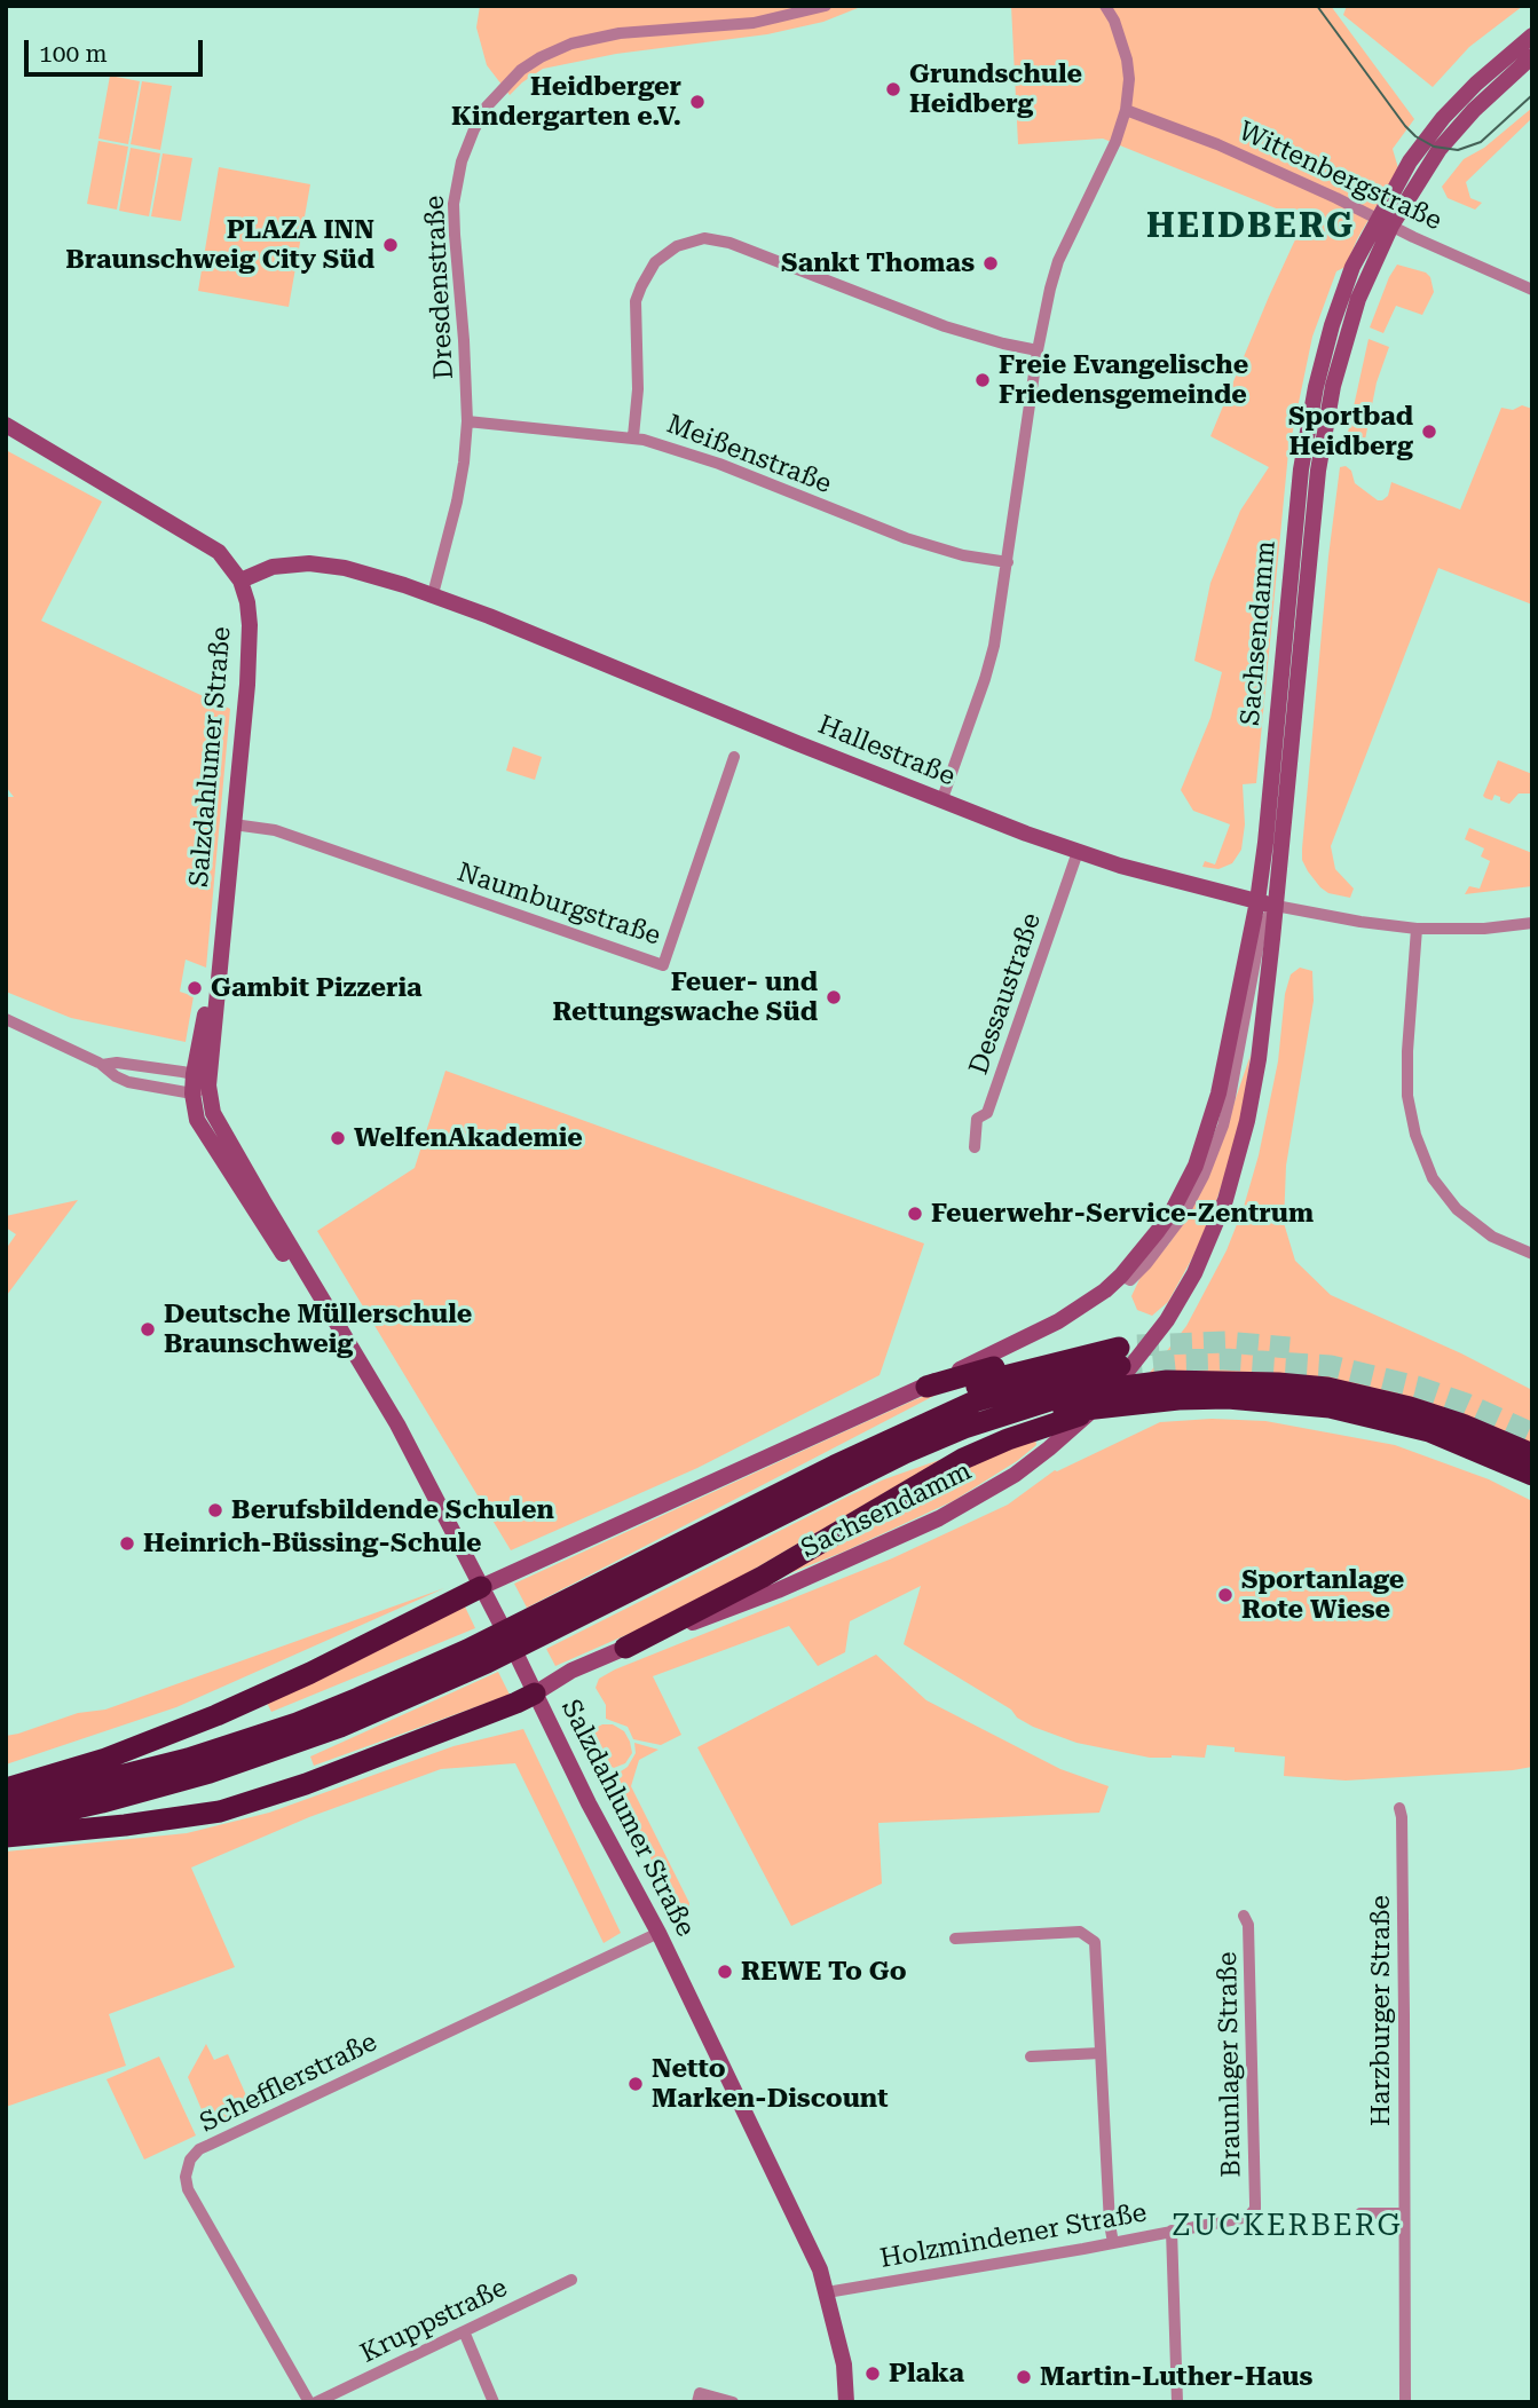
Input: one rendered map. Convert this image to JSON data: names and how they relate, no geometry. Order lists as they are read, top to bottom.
{
  "streets": {
    "street": [
      "Wittenbergstraße",
      "Dresdenstraße",
      "Meißenstraße",
      "Sachsendamm",
      "Hallestraße",
      "Salzdahlumer Straße",
      "Naumburgstraße",
      "Dessaustraße",
      "Harzburger Straße",
      "Braunlager Straße",
      "Schefflerstraße",
      "Holzmindener Straße",
      "Kruppstraße"
    ]
  },
  "crossings": [
    ["Wittenbergstraße", "Sachsendamm"],
    ["Dresdenstraße", "Meißenstraße"],
    ["Dresdenstraße", "Hallestraße"],
    ["Sachsendamm", "Hallestraße"],
    ["Sachsendamm", "Salzdahlumer Straße"],
    ["Hallestraße", "Salzdahlumer Straße"],
    ["Hallestraße", "Dessaustraße"],
    ["Salzdahlumer Straße", "Naumburgstraße"],
    ["Salzdahlumer Straße", "Schefflerstraße"],
    ["Salzdahlumer Straße", "Holzmindener Straße"],
    ["Braunlager Straße", "Holzmindener Straße"]
  ],
  "districts": ["HEIDBERG", "ZUCKERBERG"],
  "places": [
    "Grundschule Heidberg",
    "Heidberger Kindergarten e.V.",
    "PLAZA INN Braunschweig City Süd",
    "Sankt Thomas",
    "Freie Evangelische Friedensgemeinde",
    "Sportbad Heidberg",
    "Gambit Pizzeria",
    "Feuer- und Rettungswache Süd",
    "WelfenAkademie",
    "Feuerwehr-Service-Zentrum",
    "Deutsche Müllerschule Braunschweig",
    "Berufsbildende Schulen",
    "Heinrich-Büssing-Schule",
    "Sportanlage Rote Wiese",
    "REWE To Go",
    "Netto Marken-Discount",
    "Plaka",
    "Martin-Luther-Haus"
  ],
  "scale_bar": "100 m"
}
